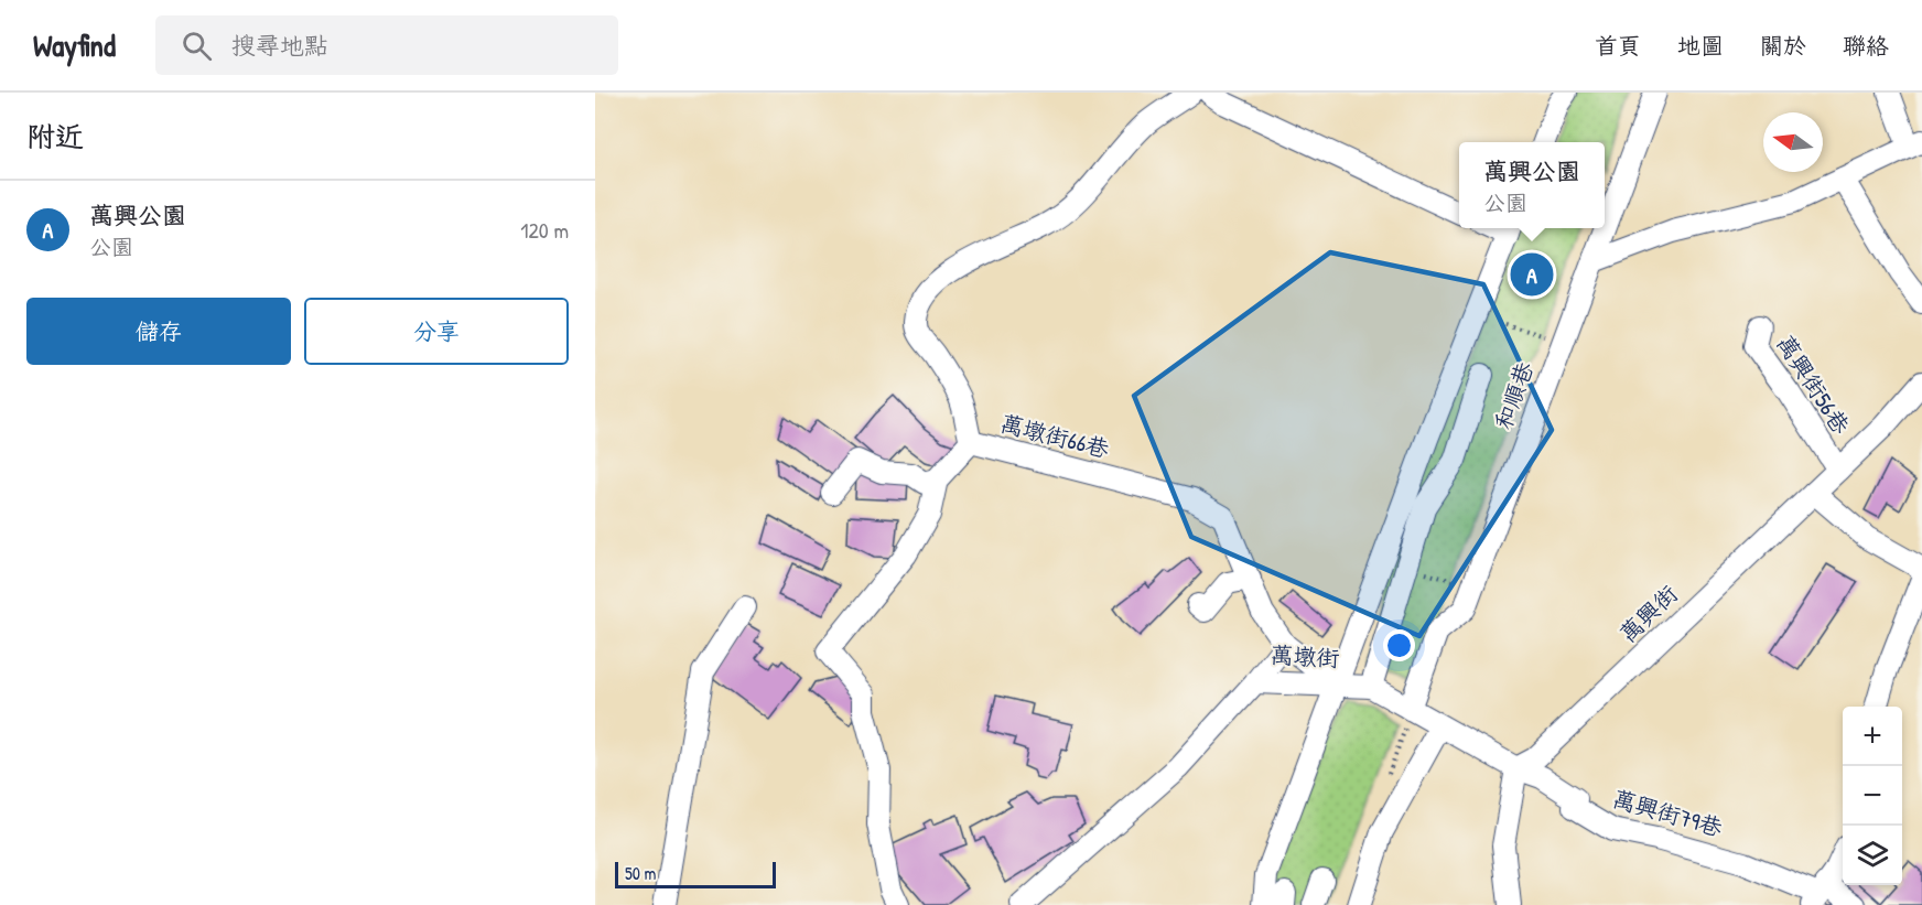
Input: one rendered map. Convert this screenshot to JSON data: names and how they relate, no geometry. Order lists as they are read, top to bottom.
{
  "streets": {
    "street": [
      "萬興街56巷",
      "和順巷",
      "萬墩街66巷",
      "萬興街",
      "萬墩街",
      "萬興街79巷"
    ]
  },
  "crossings": [
    ["萬興街56巷", "萬興街"],
    ["和順巷", "萬墩街"],
    ["萬墩街66巷", "萬墩街"],
    ["萬興街", "萬墩街"],
    ["萬興街", "萬興街79巷"],
    ["萬墩街", "萬興街79巷"]
  ],
  "scale_bar": "50 m",
  "north": "left",
  "page": {
    "header": "Wayfind",
    "search": "搜尋地點",
    "nav": [
      "首頁",
      "地圖",
      "關於",
      "聯絡"
    ],
    "heading": "附近",
    "popup": ["萬興公園", "公園"],
    "list": [
      {
        "mark": "A",
        "name": "萬興公園",
        "note": "公園",
        "value": "120 m"
      }
    ],
    "pins": "A",
    "buttons": ["儲存", "分享"],
    "map_buttons": ["+", "−"],
    "scale": "50 m"
  }
}
